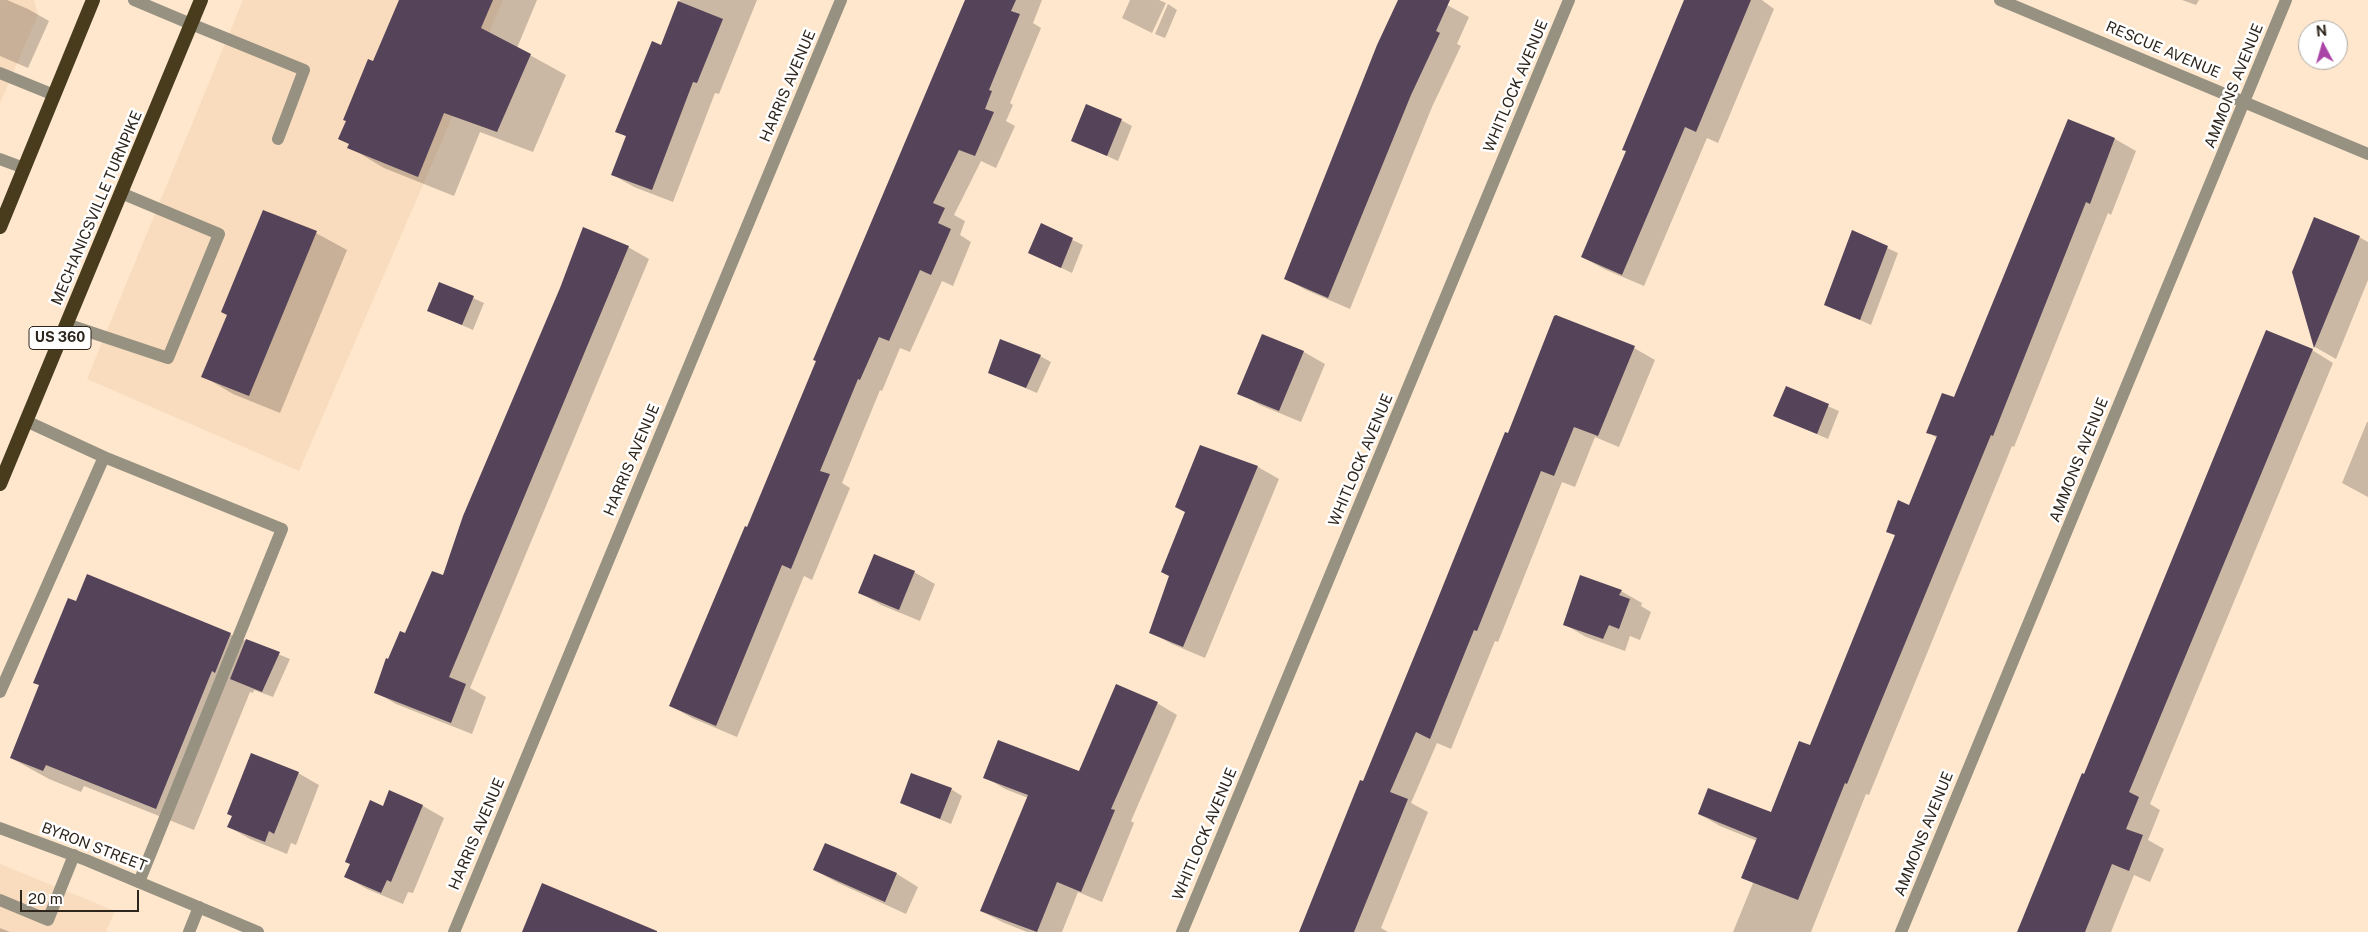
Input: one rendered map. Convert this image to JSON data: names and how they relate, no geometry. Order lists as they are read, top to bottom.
{
  "streets": {
    "highway": ["MECHANICSVILLE TURNPIKE", "US 360"],
    "street": [
      "RESCUE AVENUE",
      "HARRIS AVENUE",
      "WHITLOCK AVENUE",
      "AMMONS AVENUE",
      "BYRON STREET"
    ]
  },
  "crossings": [
    ["RESCUE AVENUE", "AMMONS AVENUE"]
  ],
  "scale_bar": "20 m",
  "north": "top"
}
